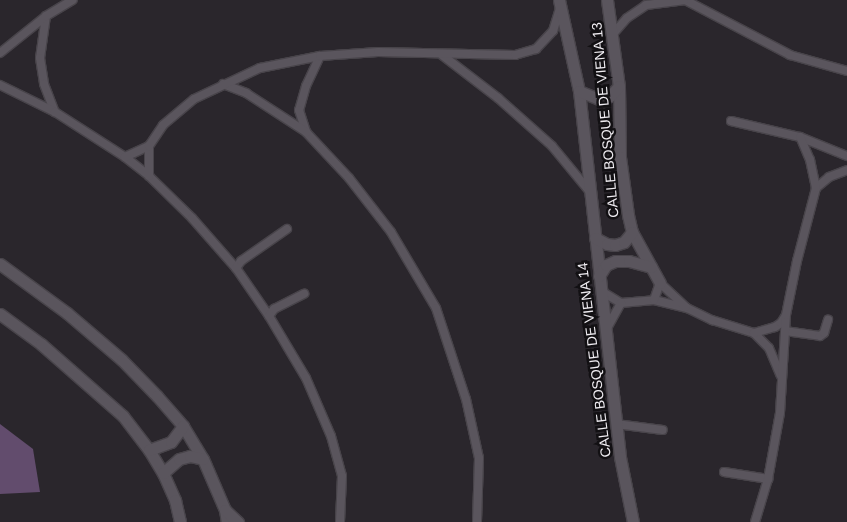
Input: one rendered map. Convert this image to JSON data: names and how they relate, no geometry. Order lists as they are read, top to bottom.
{
  "streets": {
    "street": ["CALLE BOSQUE DE VIENA 13", "CALLE BOSQUE DE VIENA 14"]
  },
  "crossings": [
    ["CALLE BOSQUE DE VIENA 13", "CALLE BOSQUE DE VIENA 14"]
  ]
}
